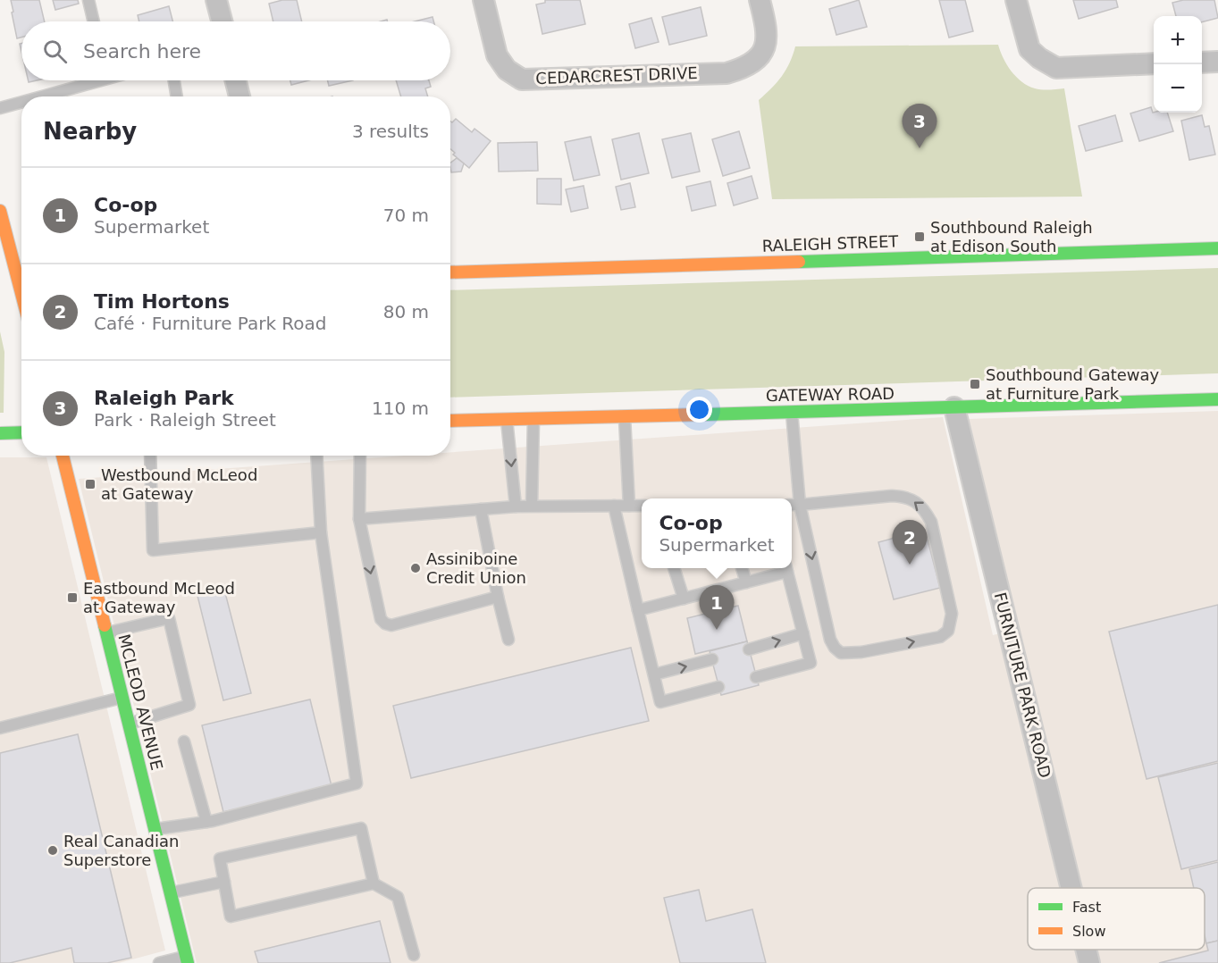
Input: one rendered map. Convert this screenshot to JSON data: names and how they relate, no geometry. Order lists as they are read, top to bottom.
{
  "streets": {
    "street": [
      "CEDARCREST DRIVE",
      "RALEIGH STREET",
      "GATEWAY ROAD",
      "FURNITURE PARK ROAD",
      "MCLEOD AVENUE"
    ]
  },
  "crossings": [
    ["GATEWAY ROAD", "FURNITURE PARK ROAD"]
  ],
  "places": {
    "transit": [
      "Southbound Raleigh at Edison South",
      "Southbound Gateway at Furniture Park",
      "Westbound McLeod at Gateway",
      "Eastbound McLeod at Gateway"
    ],
    "other": ["Assiniboine Credit Union", "Real Canadian Superstore"]
  },
  "legend": ["Fast", "Slow"],
  "page": {
    "map_buttons": ["+", "−"],
    "search": "Search here",
    "heading": ["Nearby", "3 results"],
    "pins": ["3", "2", "1"],
    "list": [
      {
        "mark": "1",
        "name": "Co-op",
        "note": "Supermarket",
        "value": "70 m"
      },
      {
        "mark": "2",
        "name": "Tim Hortons",
        "note": "Café · Furniture Park Road",
        "value": "80 m"
      },
      {
        "mark": "3",
        "name": "Raleigh Park",
        "note": "Park · Raleigh Street",
        "value": "110 m"
      }
    ],
    "popup": ["Co-op", "Supermarket"]
  }
}
